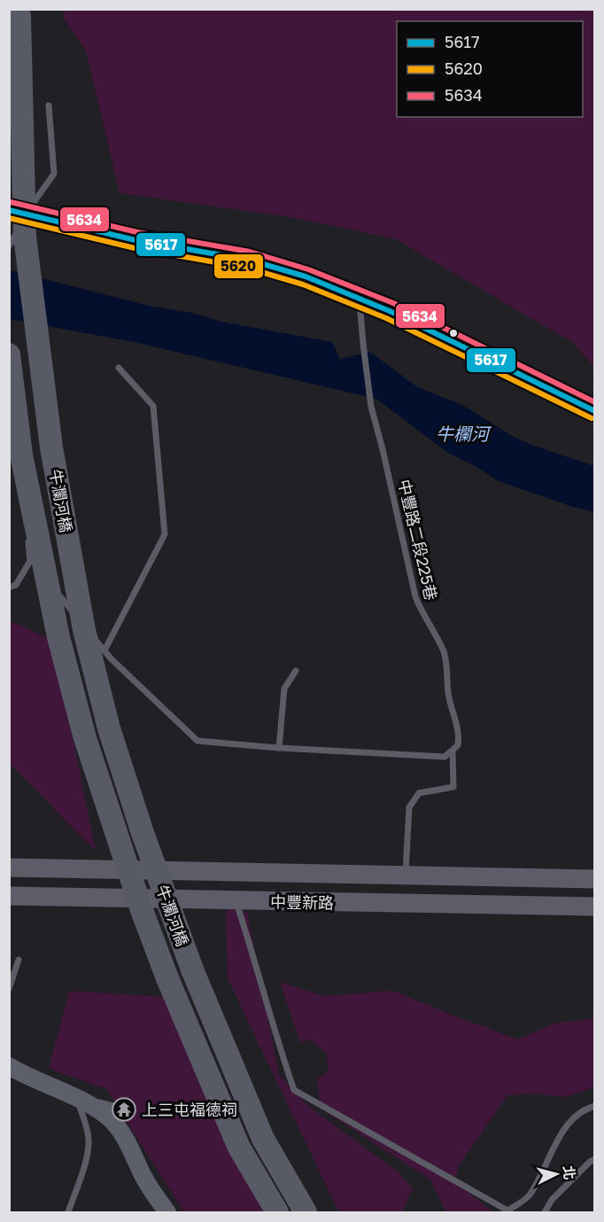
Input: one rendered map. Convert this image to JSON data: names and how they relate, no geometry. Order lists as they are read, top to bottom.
{
  "streets": {
    "highway": ["牛瀾河橋"],
    "main road": ["中豐新路"],
    "lane": ["中豐路二段225巷"]
  },
  "crossings": [
    ["中豐路二段225巷", "中豐新路"]
  ],
  "water": ["牛欄河"],
  "places": {
    "temple": ["上三屯福德祠"]
  },
  "lines": ["transit line 5634", "transit line 5617", "transit line 5620"],
  "legend": ["5617", "5620", "5634"],
  "north": "right"
}
